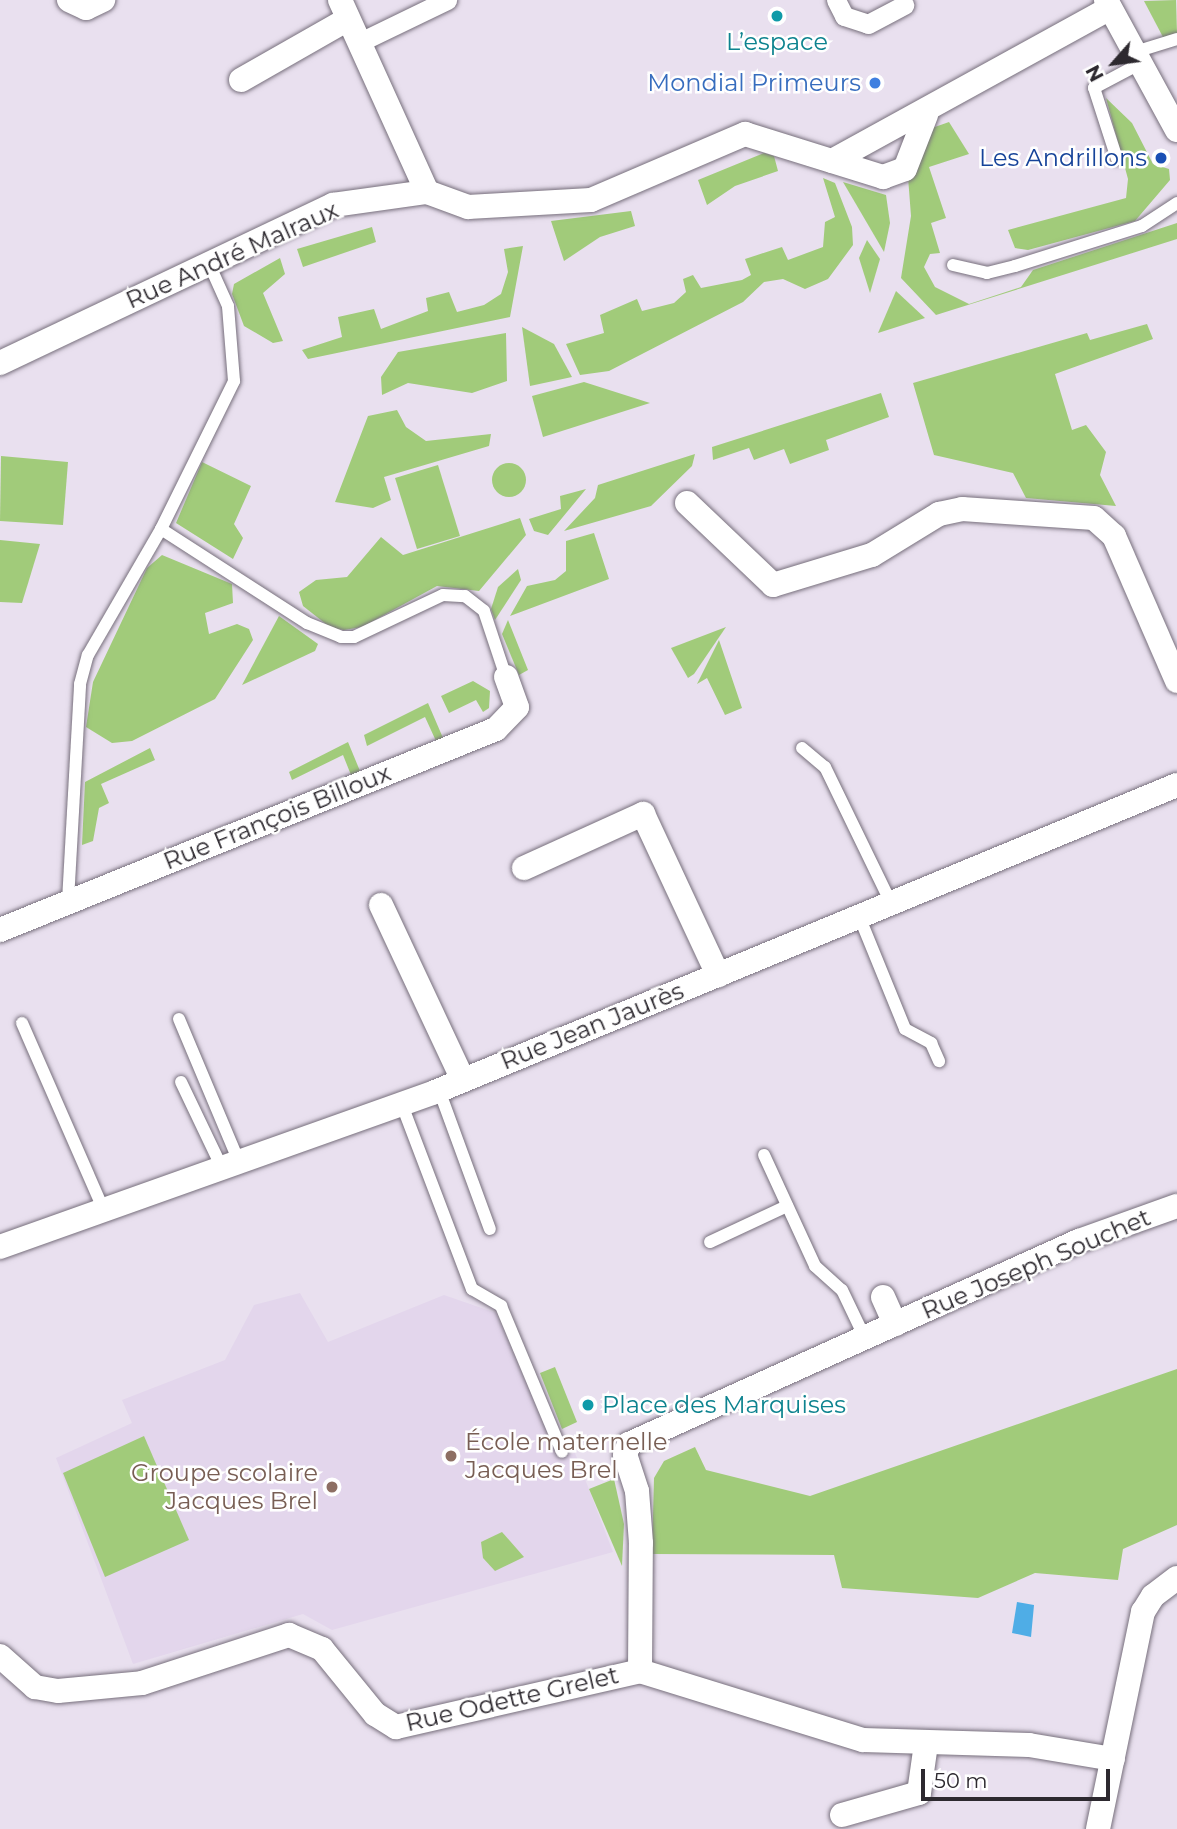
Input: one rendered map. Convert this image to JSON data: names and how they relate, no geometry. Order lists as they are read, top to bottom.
{
  "streets": {
    "street": [
      "Rue André Malraux",
      "Rue François Billoux",
      "Rue Jean Jaurès",
      "Rue Joseph Souchet",
      "Rue Odette Grelet"
    ]
  },
  "crossings": [
    ["Rue Joseph Souchet", "Rue Odette Grelet"]
  ],
  "places": [
    "L’espace",
    "Mondial Primeurs",
    "Les Andrillons",
    "Place des Marquises",
    "École maternelle Jacques Brel",
    "Groupe scolaire Jacques Brel"
  ],
  "scale_bar": "50 m",
  "north": "bottom left"
}
